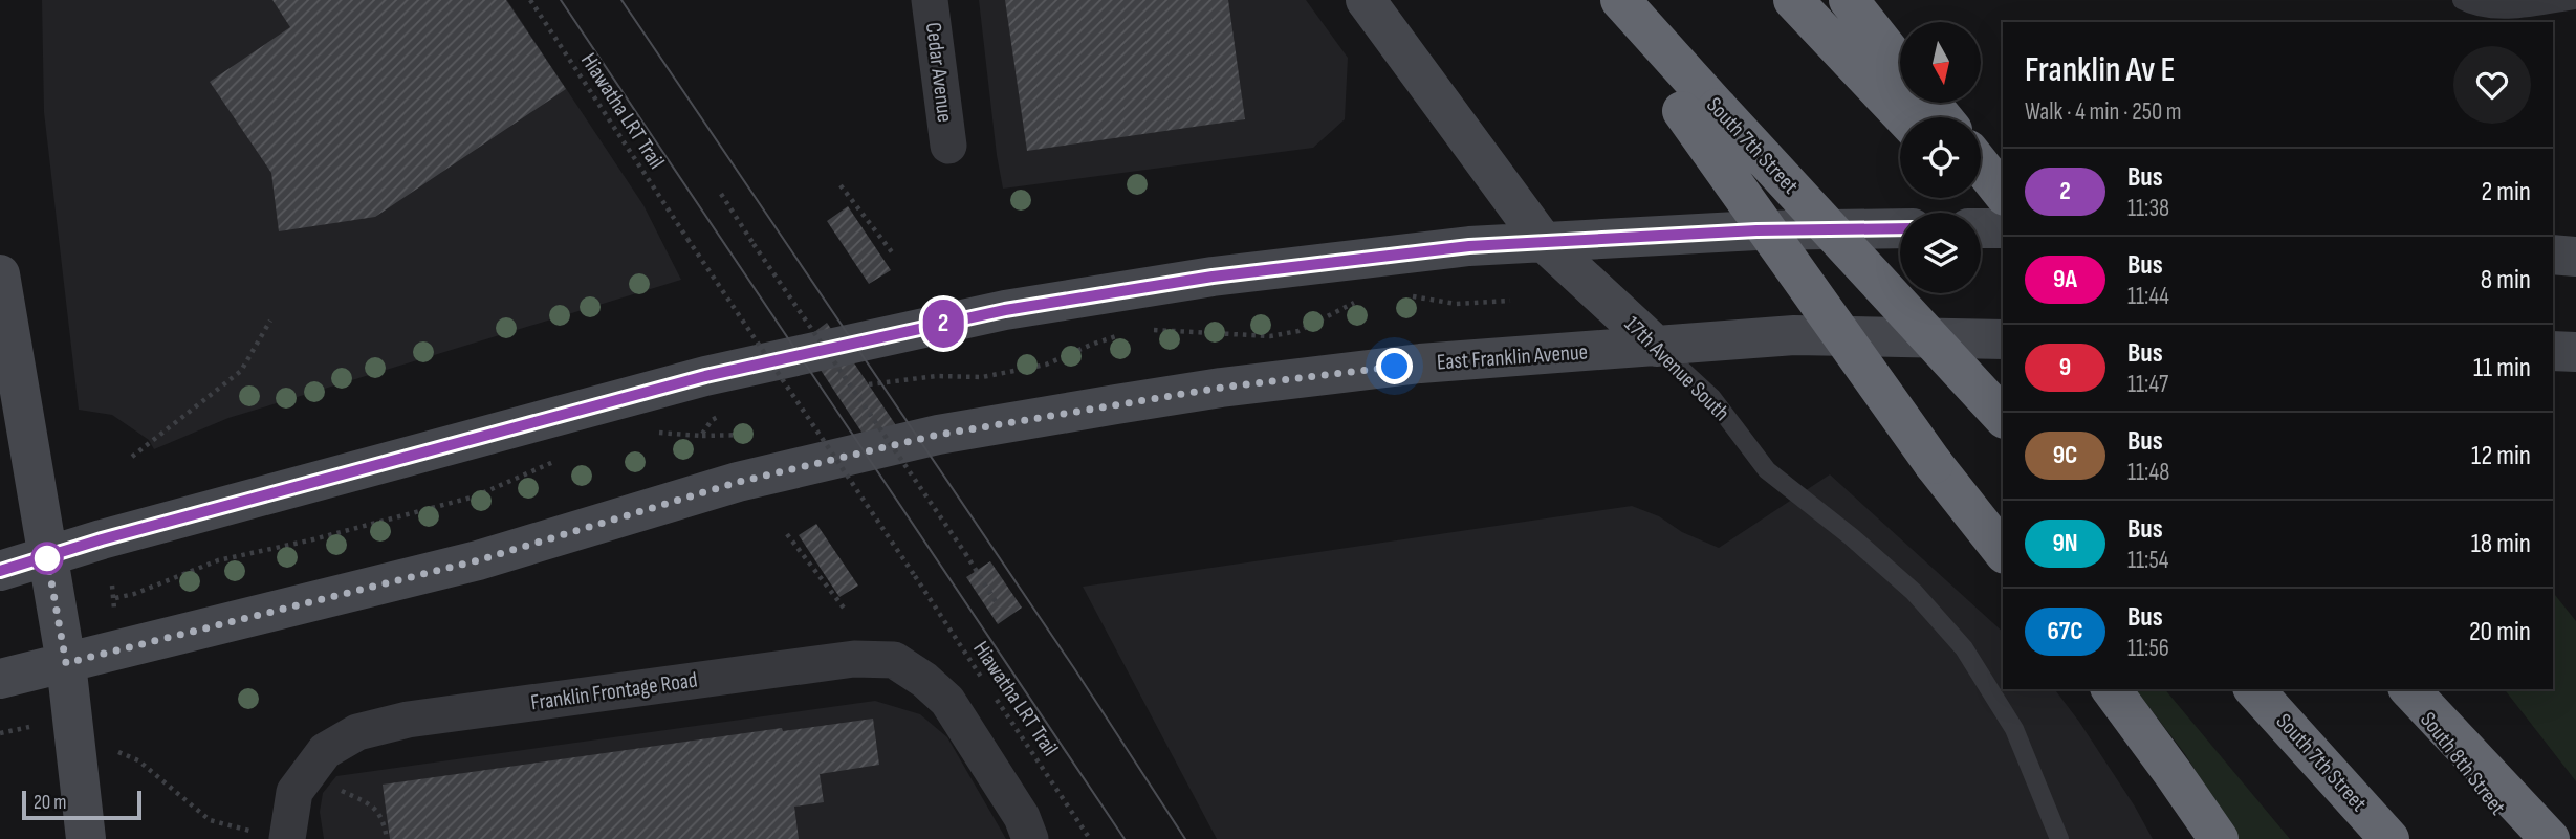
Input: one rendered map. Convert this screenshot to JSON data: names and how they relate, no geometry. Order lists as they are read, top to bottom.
{
  "streets": {
    "highway": ["South 7th Street", "South 8th Street"],
    "main road": ["East Franklin Avenue", "17th Avenue South"],
    "street": ["Cedar Avenue", "Franklin Frontage Road"],
    "path": ["Hiawatha LRT Trail"]
  },
  "crossings": [
    ["East Franklin Avenue", "17th Avenue South"]
  ],
  "lines": ["bus line 2"],
  "scale_bar": "20 m",
  "north": "bottom",
  "page": {
    "on_map": "2",
    "heading": ["Franklin Av E", "Walk · 4 min · 250 m"],
    "list": [
      {
        "mark": "2",
        "name": "Bus",
        "note": "11:38",
        "value": "2 min"
      },
      {
        "mark": "9A",
        "name": "Bus",
        "note": "11:44",
        "value": "8 min"
      },
      {
        "mark": "9",
        "name": "Bus",
        "note": "11:47",
        "value": "11 min"
      },
      {
        "mark": "9C",
        "name": "Bus",
        "note": "11:48",
        "value": "12 min"
      },
      {
        "mark": "9N",
        "name": "Bus",
        "note": "11:54",
        "value": "18 min"
      },
      {
        "mark": "67C",
        "name": "Bus",
        "note": "11:56",
        "value": "20 min"
      }
    ],
    "scale": "20 m"
  }
}
